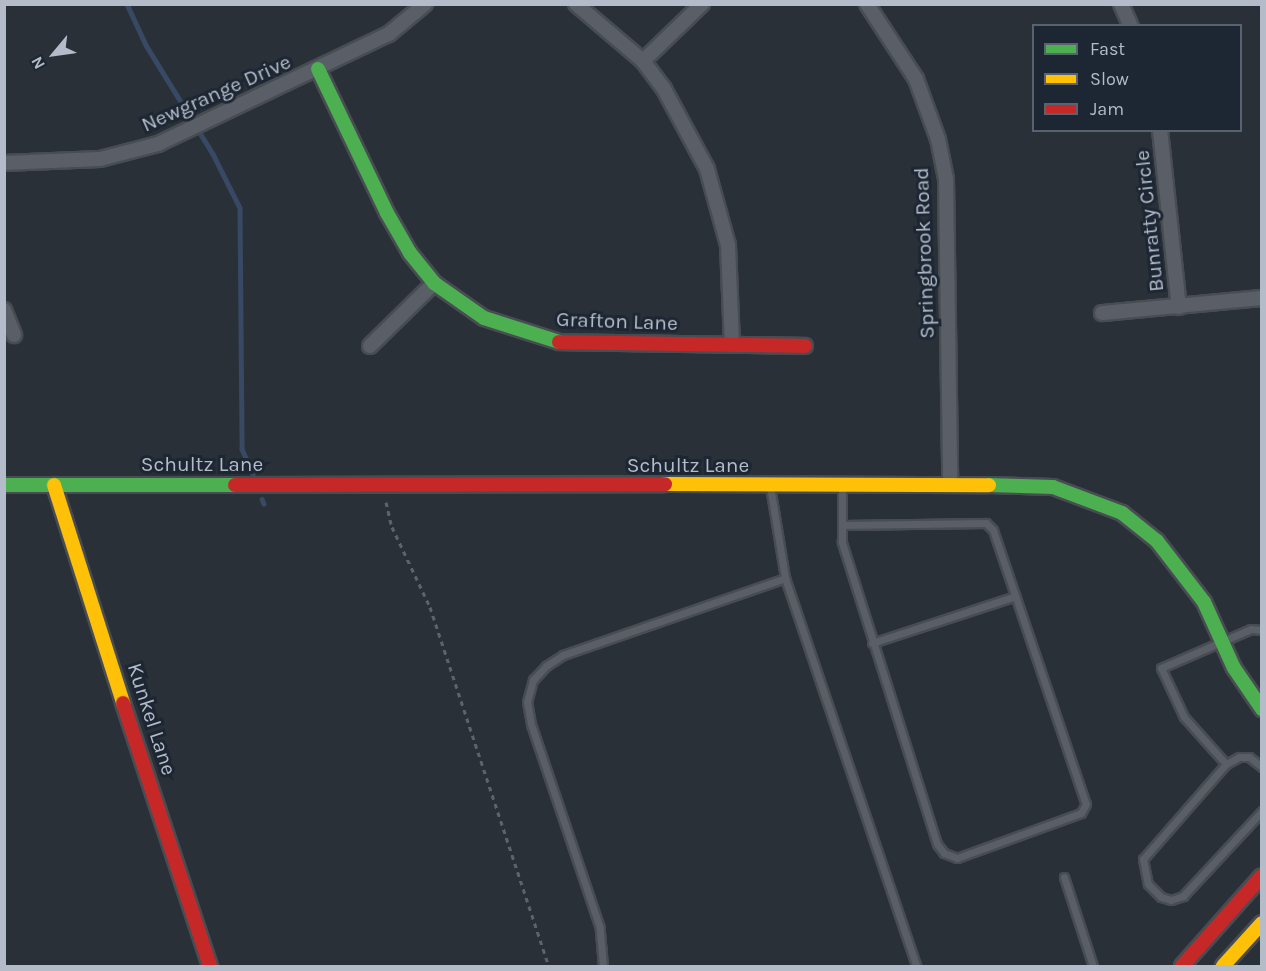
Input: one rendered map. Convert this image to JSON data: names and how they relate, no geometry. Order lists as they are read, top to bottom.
{
  "streets": {
    "street": [
      "Newgrange Drive",
      "Bunratty Circle",
      "Springbrook Road",
      "Grafton Lane",
      "Schultz Lane",
      "Kunkel Lane"
    ]
  },
  "crossings": [
    ["Newgrange Drive", "Grafton Lane"],
    ["Springbrook Road", "Schultz Lane"],
    ["Schultz Lane", "Kunkel Lane"]
  ],
  "legend": ["Fast", "Slow", "Jam"],
  "north": "bottom left"
}
